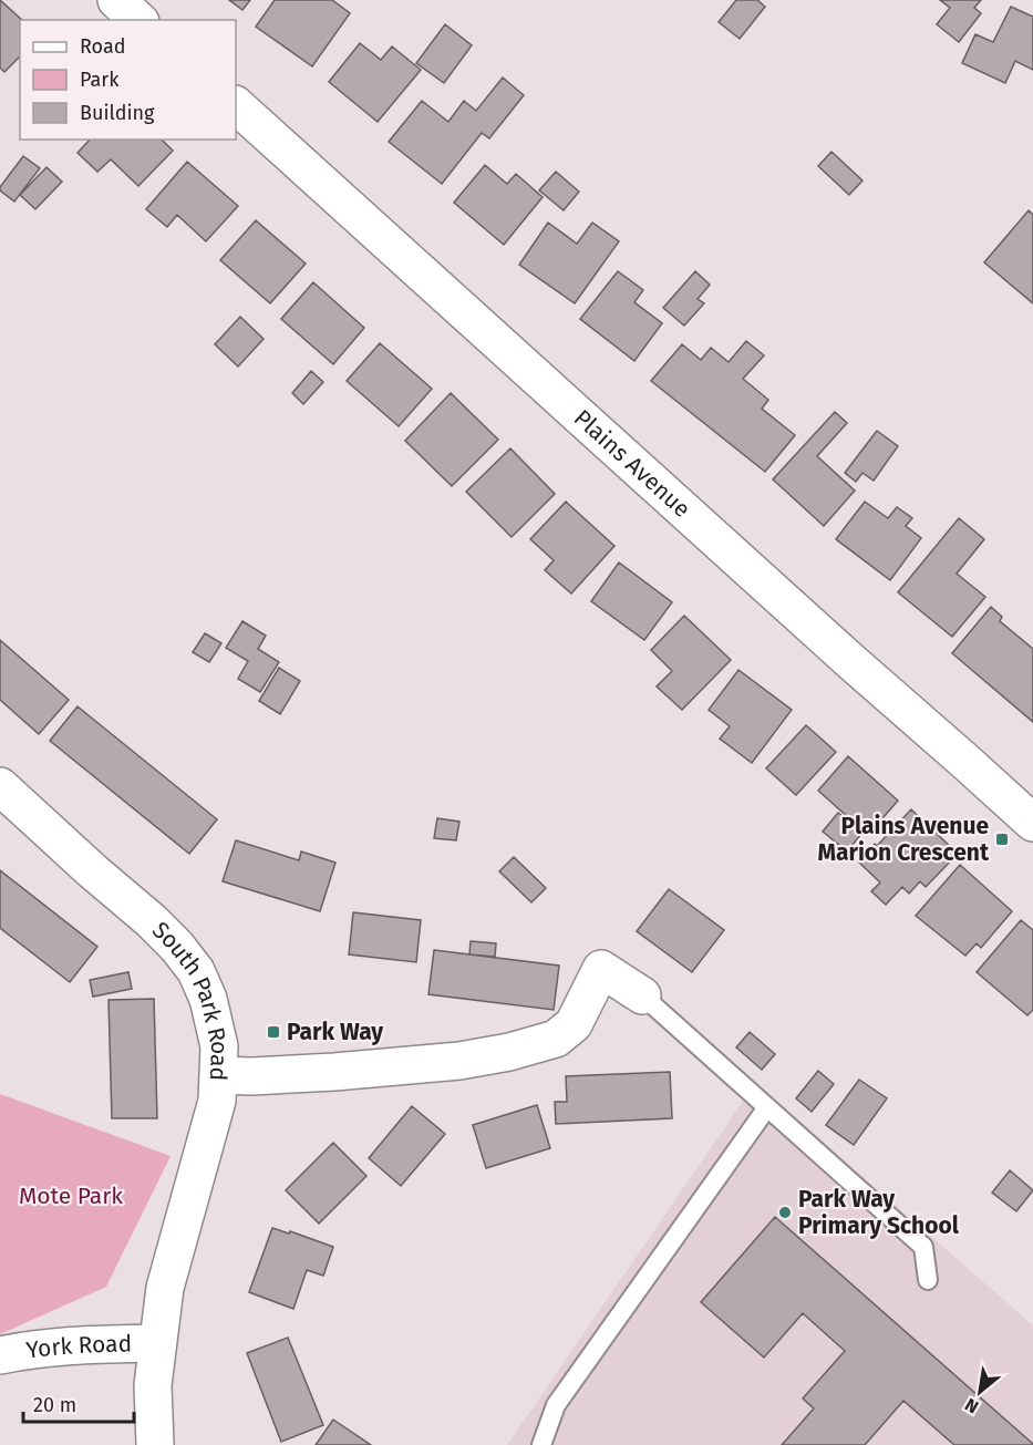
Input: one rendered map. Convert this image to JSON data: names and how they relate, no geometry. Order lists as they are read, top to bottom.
{
  "streets": {
    "street": ["Plains Avenue", "South Park Road", "York Road"]
  },
  "crossings": [
    ["South Park Road", "York Road"]
  ],
  "parks": ["Mote Park"],
  "places": {
    "transit": ["Plains Avenue Marion Crescent", "Park Way"],
    "other": ["Park Way Primary School"]
  },
  "legend": ["Road", "Park", "Building"],
  "scale_bar": "20 m",
  "north": "bottom left"
}
